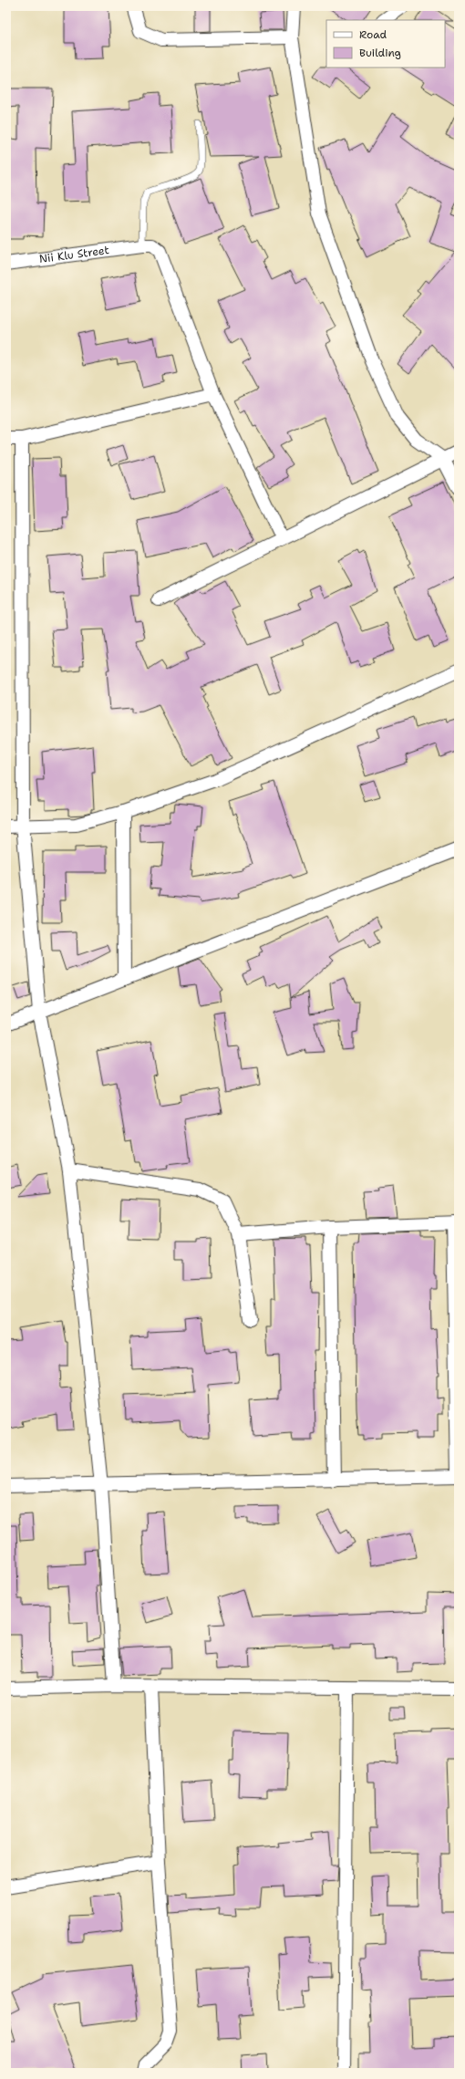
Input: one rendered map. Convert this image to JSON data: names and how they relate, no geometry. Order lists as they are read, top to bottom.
{
  "streets": {
    "street": ["Nii Klu Street"]
  },
  "legend": ["Road", "Building"]
}
